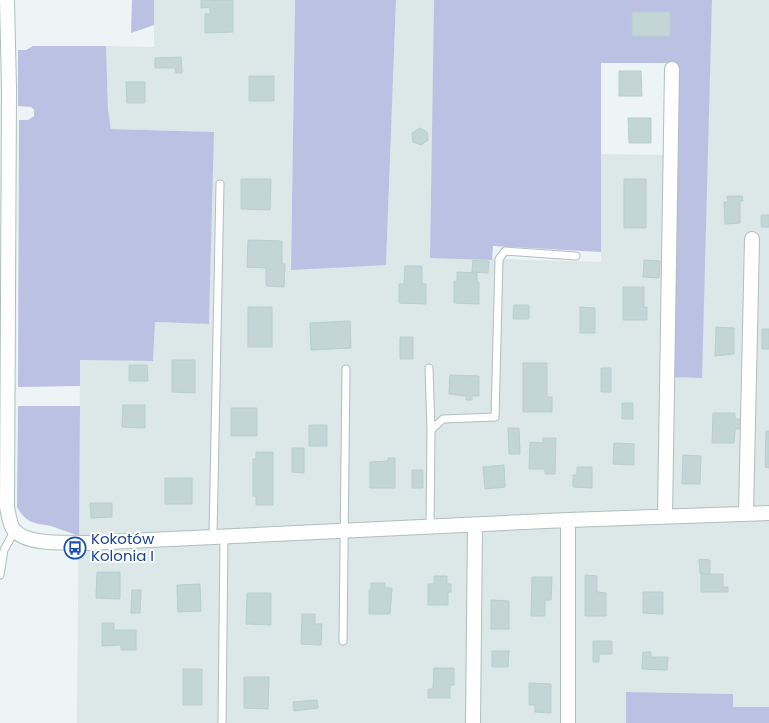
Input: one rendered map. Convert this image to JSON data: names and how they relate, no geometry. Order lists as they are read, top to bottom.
{
  "places": {
    "bus stop": ["Kokotów Kolonia I"]
  }
}
